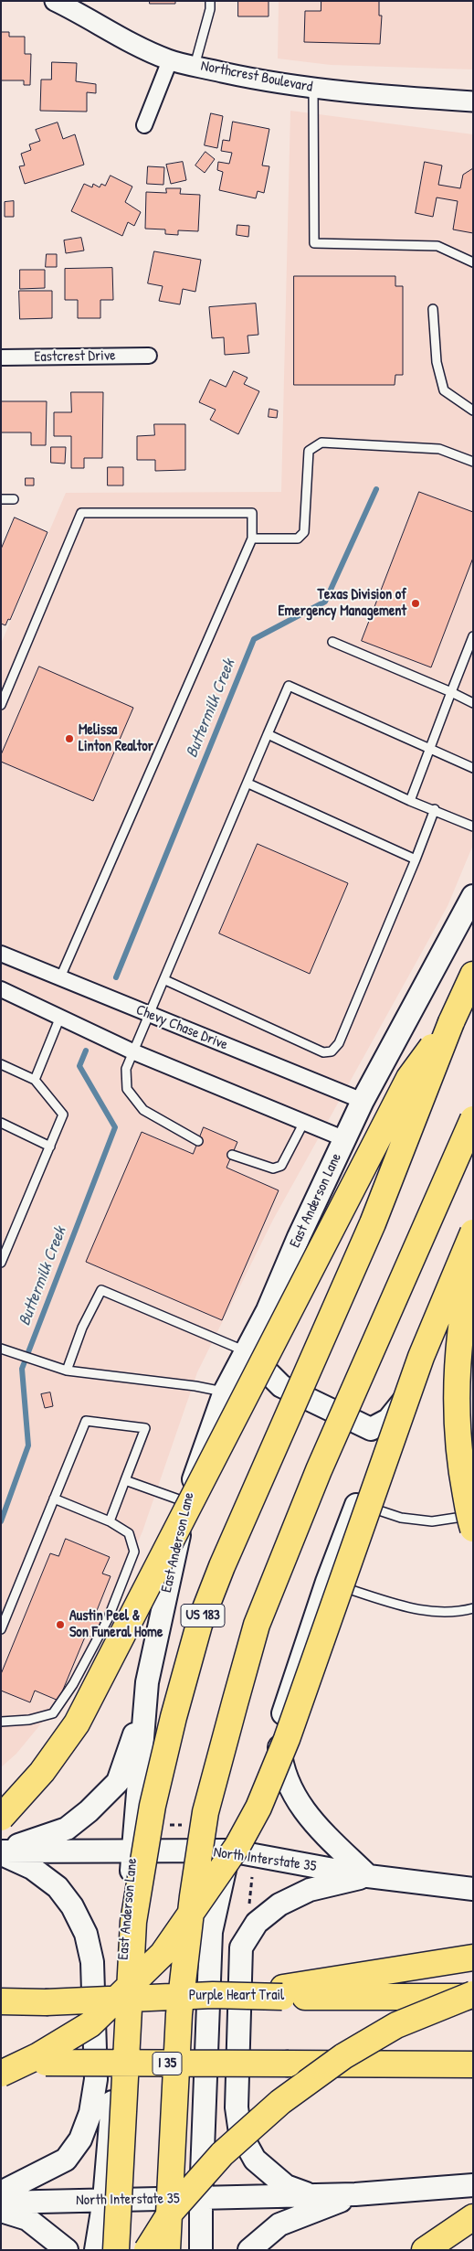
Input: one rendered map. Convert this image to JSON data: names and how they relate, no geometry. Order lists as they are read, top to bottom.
{
  "streets": {
    "highway": ["US 183", "Purple Heart Trail", "I 35"],
    "main road": ["East Anderson Lane", "North Interstate 35"],
    "street": ["Northcrest Boulevard", "Eastcrest Drive", "Chevy Chase Drive"]
  },
  "crossings": [
    ["Chevy Chase Drive", "East Anderson Lane"],
    ["East Anderson Lane", "North Interstate 35"]
  ],
  "water": ["Buttermilk Creek"],
  "places": ["Texas Division of Emergency Management", "Melissa Linton Realtor", "Austin Peel & Son Funeral Home"]
}
